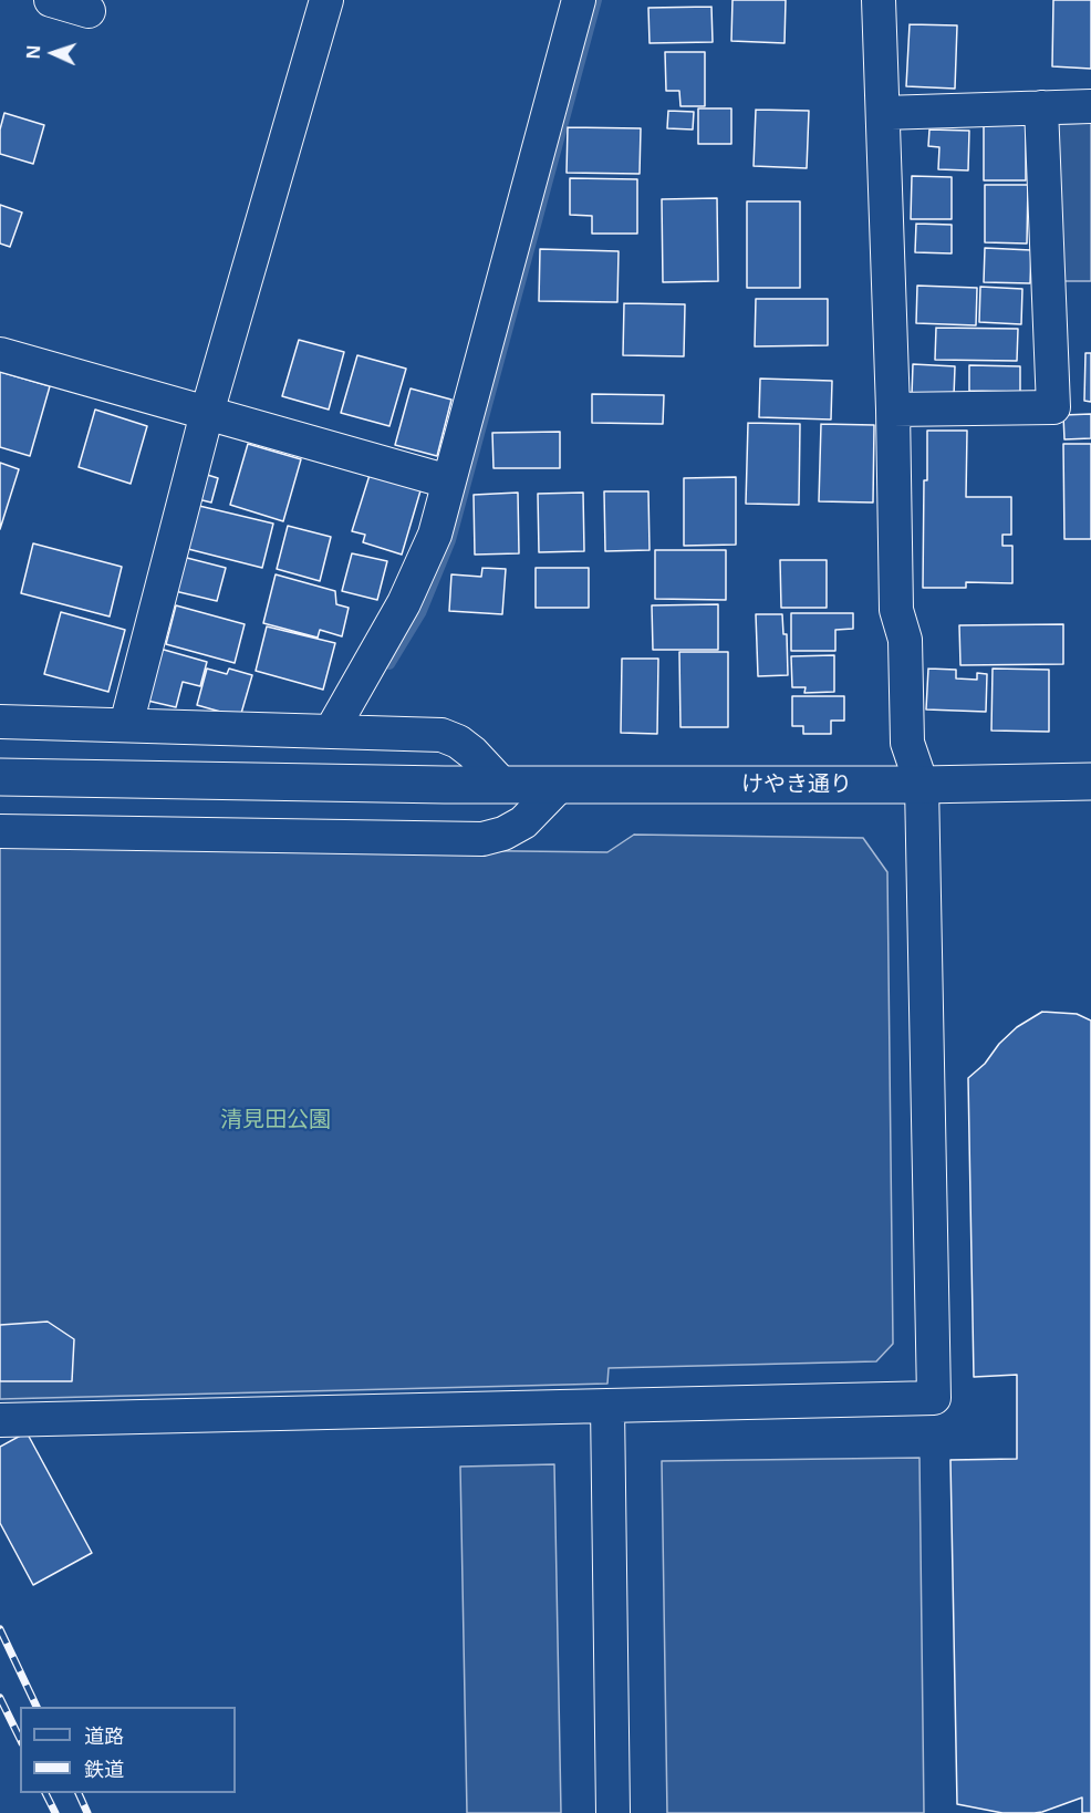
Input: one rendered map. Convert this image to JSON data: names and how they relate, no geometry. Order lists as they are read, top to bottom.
{
  "streets": {
    "street": ["けやき通り"]
  },
  "parks": ["清見田公園"],
  "legend": ["道路", "鉄道"],
  "north": "left"
}
